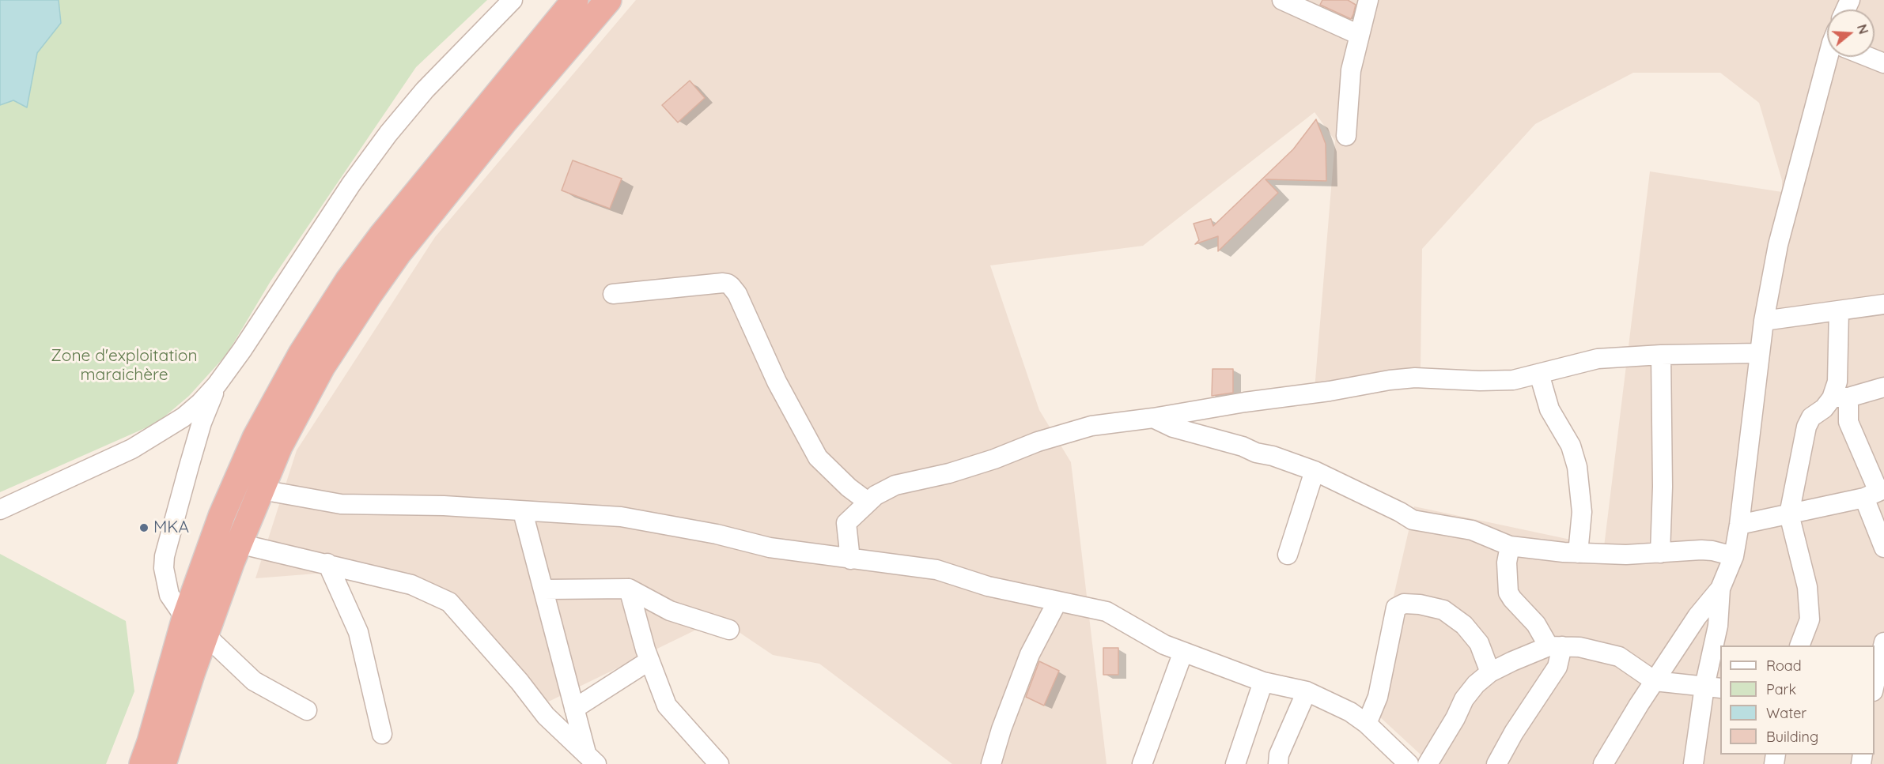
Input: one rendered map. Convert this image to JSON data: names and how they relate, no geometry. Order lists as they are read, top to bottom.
{
  "parks": ["Zone d'exploitation maraichère"],
  "places": ["MKA"],
  "legend": [
    "Road",
    "Park",
    "Water",
    "Building"
  ],
  "north": "right"
}
